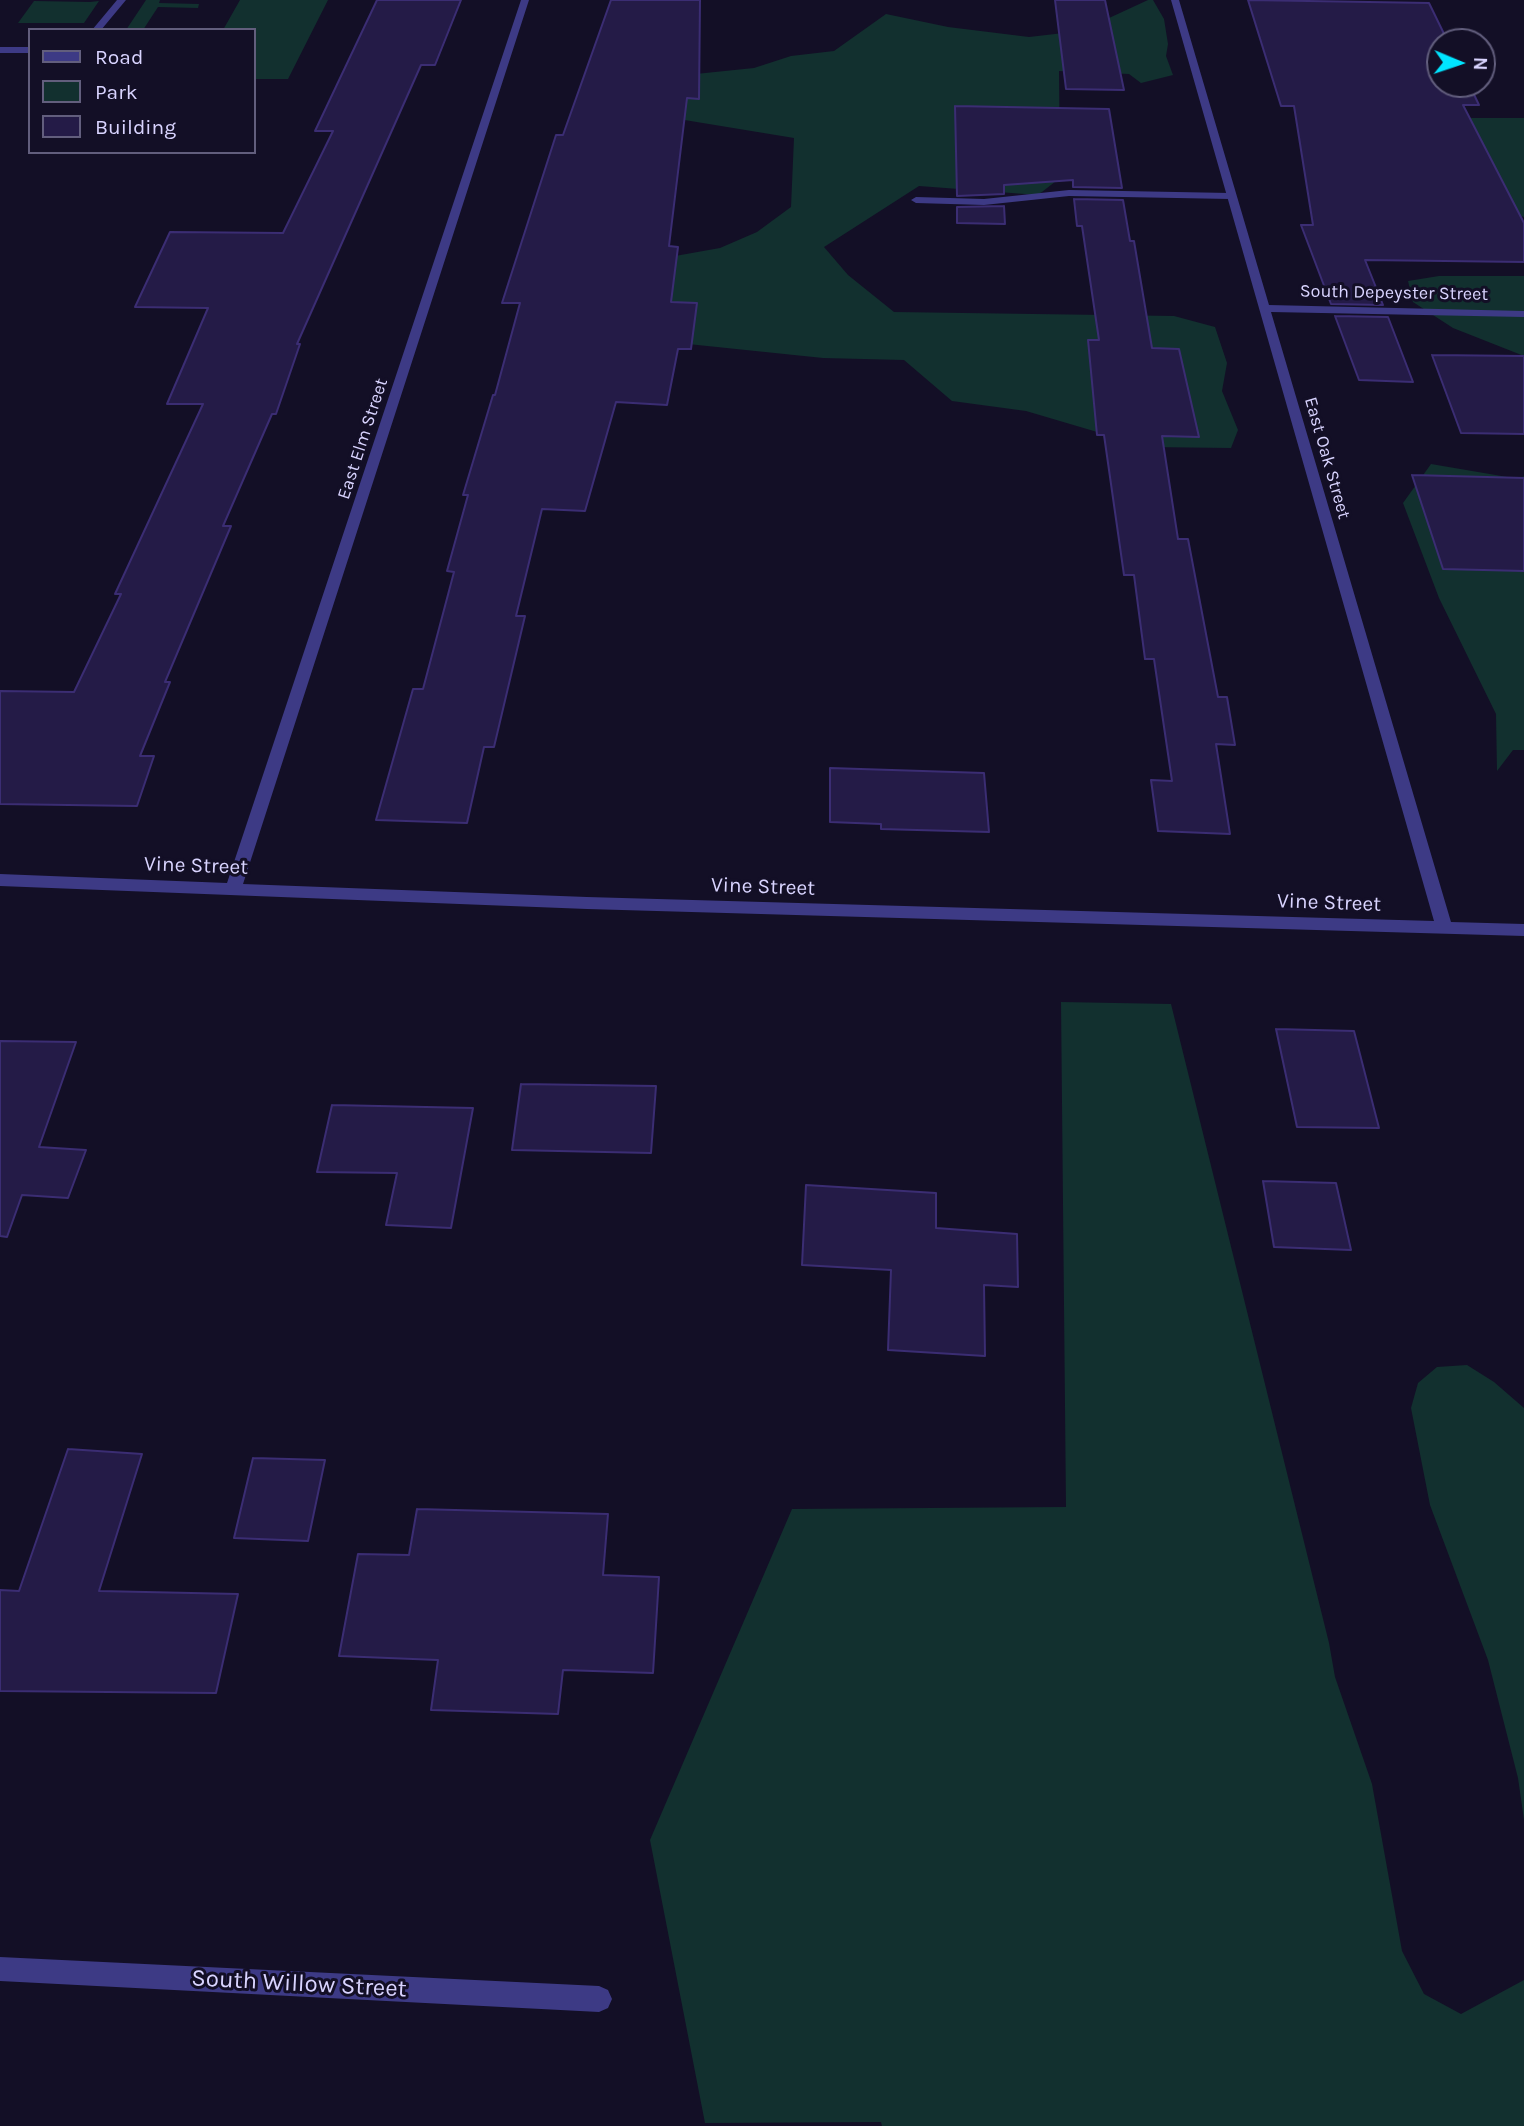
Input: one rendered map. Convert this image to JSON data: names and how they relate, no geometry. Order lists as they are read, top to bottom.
{
  "streets": {
    "street": [
      "South Depeyster Street",
      "East Elm Street",
      "East Oak Street",
      "Vine Street",
      "South Willow Street"
    ]
  },
  "crossings": [
    ["South Depeyster Street", "East Oak Street"],
    ["East Elm Street", "Vine Street"],
    ["East Oak Street", "Vine Street"]
  ],
  "legend": ["Road", "Park", "Building"],
  "north": "right"
}
